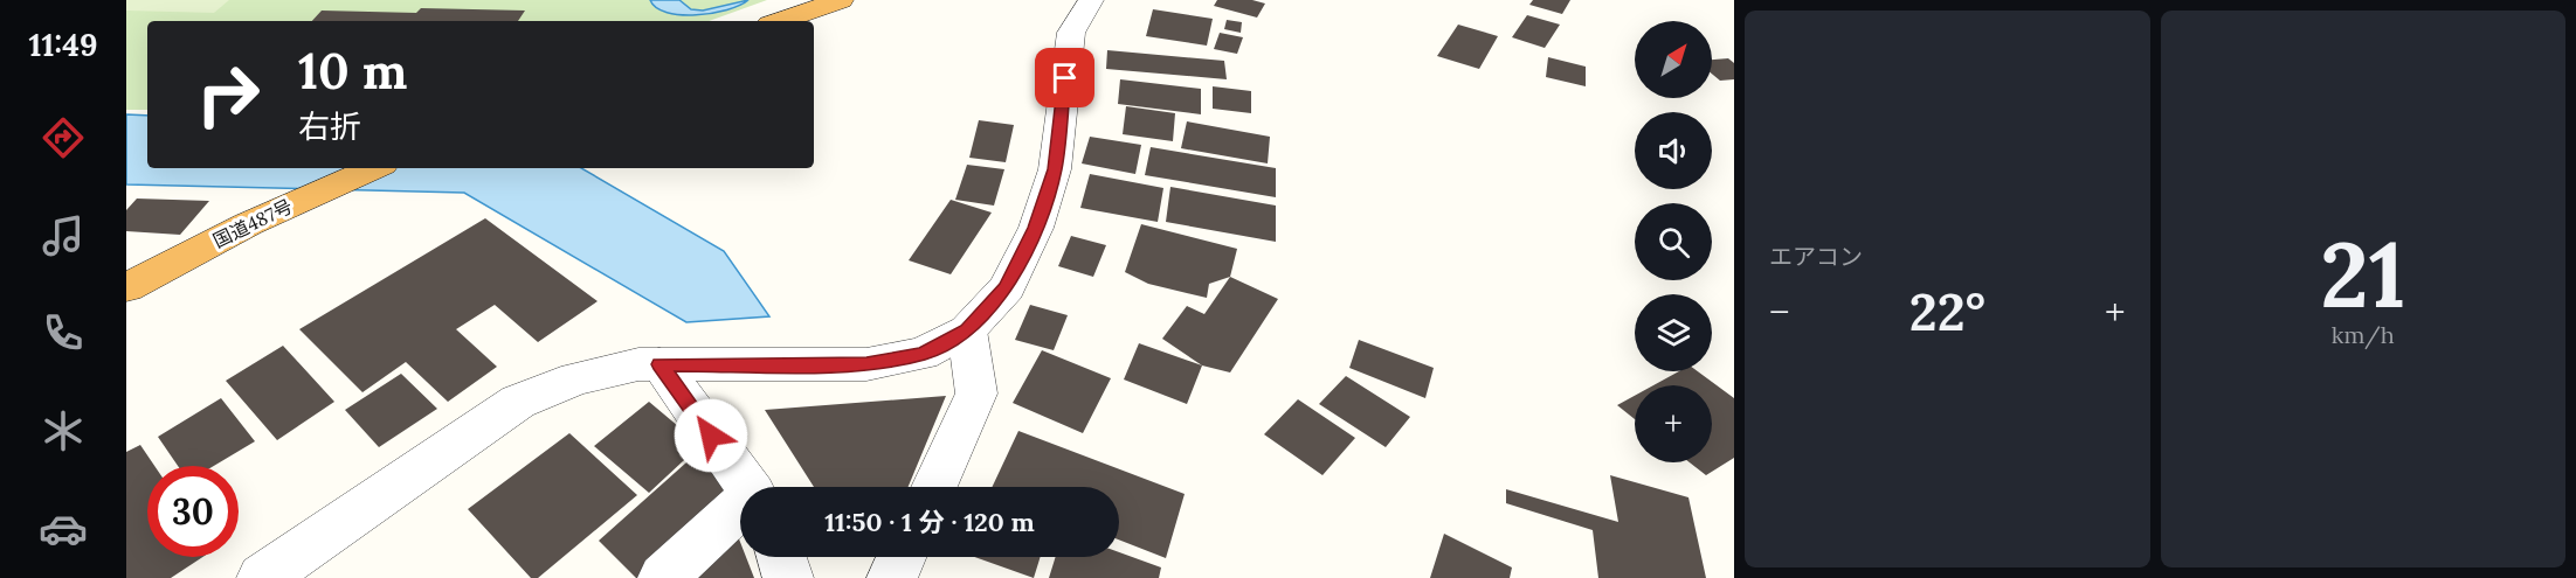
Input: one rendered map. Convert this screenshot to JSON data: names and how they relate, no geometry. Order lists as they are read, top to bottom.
{
  "streets": {
    "highway": ["国道487号"]
  },
  "north": "top right",
  "page": {
    "tabs": "11:49",
    "tile": [
      "エアコン",
      ["21", "km/h"]
    ],
    "map_buttons": "+",
    "turn": ["10 m", "右折"],
    "heat": ["−", "22°", "+"],
    "limit": "30",
    "trip": "11:50 · 1 分 · 120 m"
  }
}
